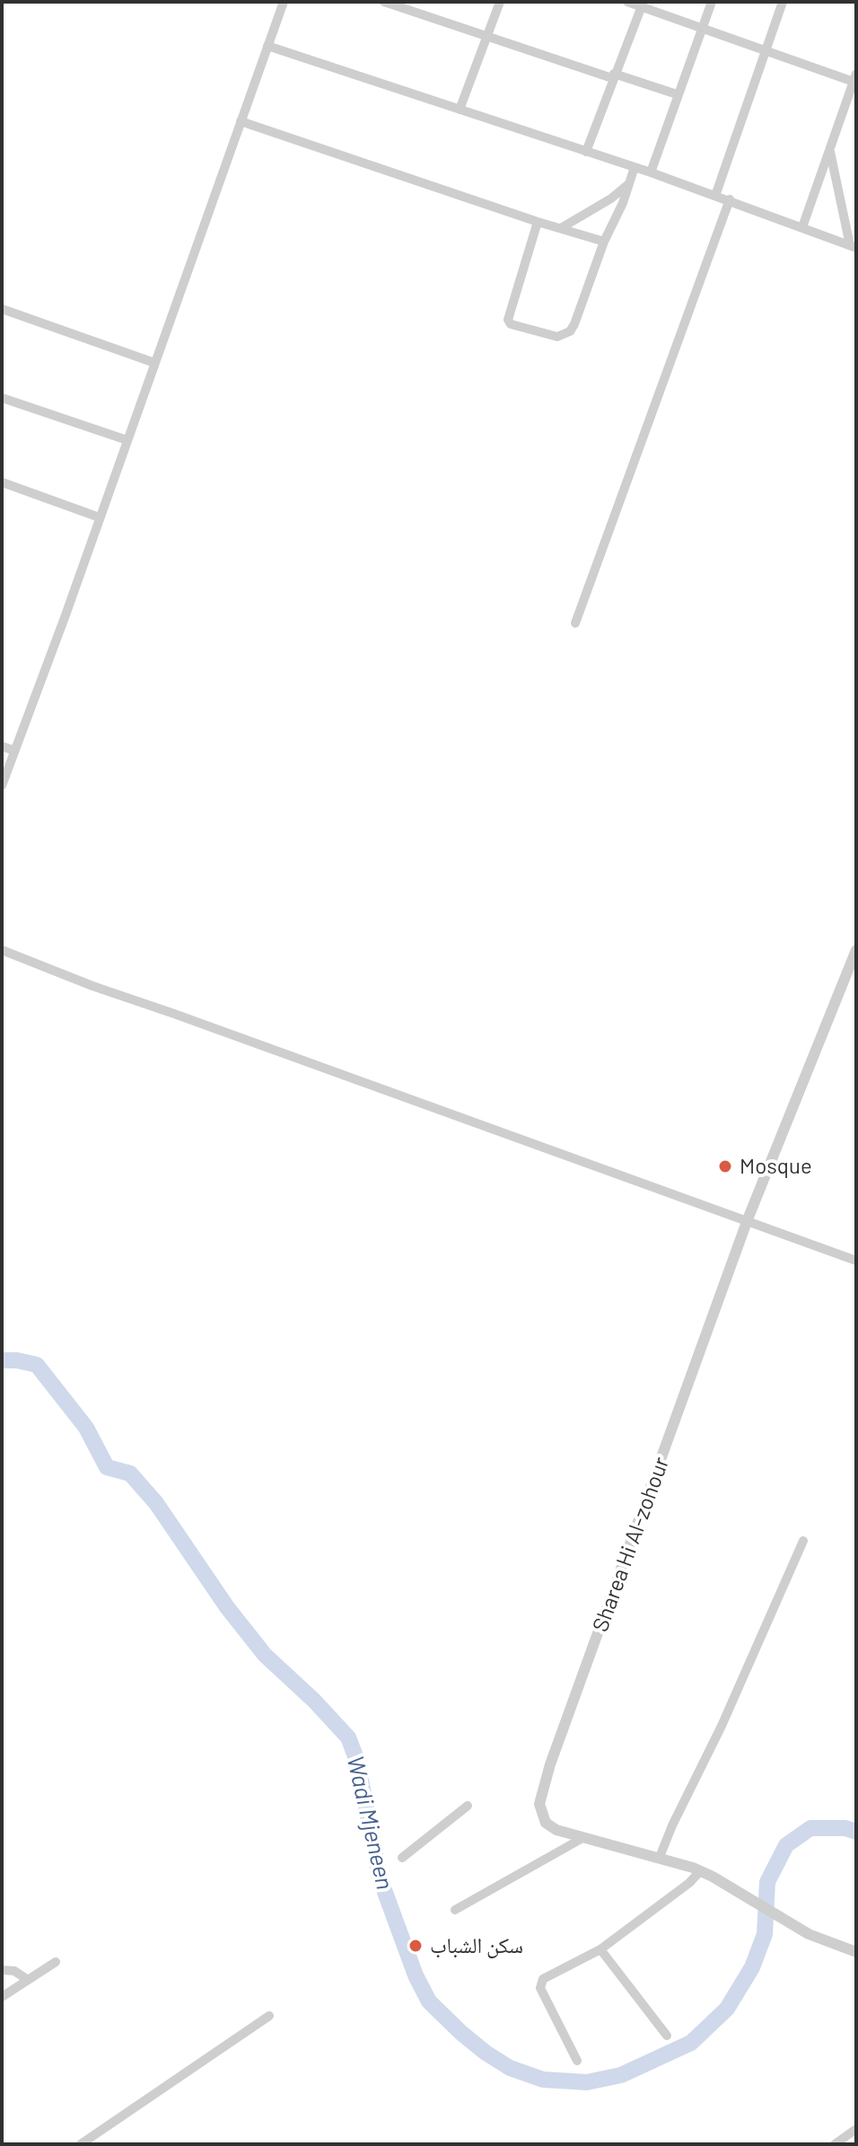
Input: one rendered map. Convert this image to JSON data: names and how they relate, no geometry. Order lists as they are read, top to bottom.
{
  "streets": {
    "street": ["Sharea Hi Al-zohour"]
  },
  "water": ["Wadi Mjeneen"],
  "places": ["Mosque", "سكن الشباب"]
}
